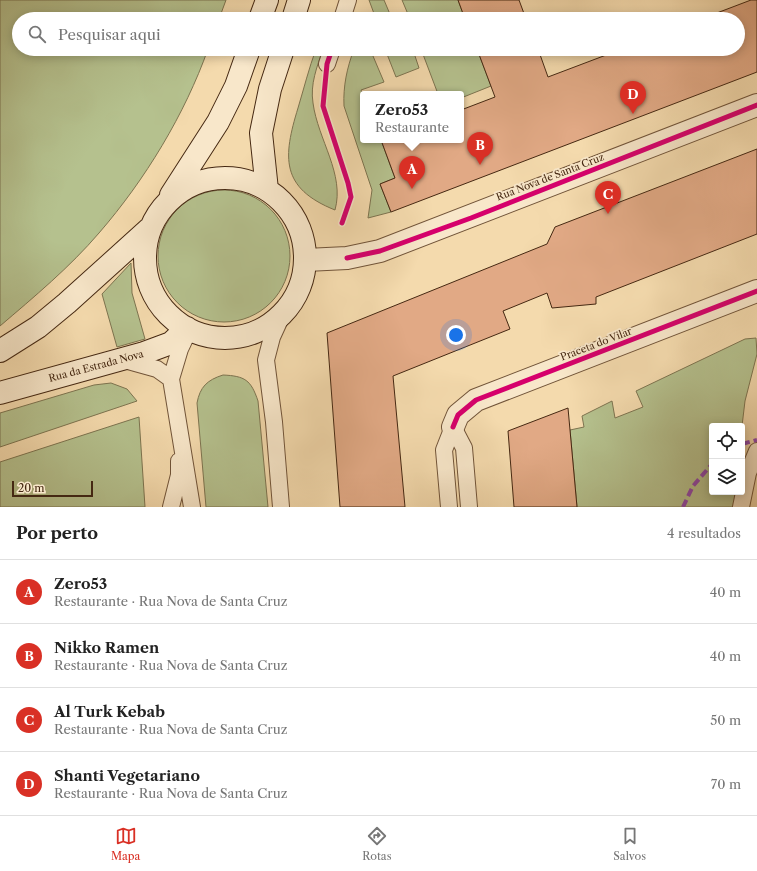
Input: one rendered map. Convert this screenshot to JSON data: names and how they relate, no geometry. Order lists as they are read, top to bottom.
{
  "streets": {
    "main road": ["Rua Nova de Santa Cruz", "Praceta do Vilar", "Rua da Estrada Nova"]
  },
  "scale_bar": "20 m",
  "page": {
    "search": "Pesquisar aqui",
    "pins": [
      "D",
      "B",
      "A",
      "C"
    ],
    "popup": ["Zero53", "Restaurante"],
    "scale": "20 m",
    "heading": ["Por perto", "4 resultados"],
    "list": [
      {
        "mark": "A",
        "name": "Zero53",
        "note": "Restaurante · Rua Nova de Santa Cruz",
        "value": "40 m"
      },
      {
        "mark": "B",
        "name": "Nikko Ramen",
        "note": "Restaurante · Rua Nova de Santa Cruz",
        "value": "40 m"
      },
      {
        "mark": "C",
        "name": "Al Turk Kebab",
        "note": "Restaurante · Rua Nova de Santa Cruz",
        "value": "50 m"
      },
      {
        "mark": "D",
        "name": "Shanti Vegetariano",
        "note": "Restaurante · Rua Nova de Santa Cruz",
        "value": "70 m"
      }
    ],
    "nav": ["Mapa", "Rotas", "Salvos"]
  }
}
